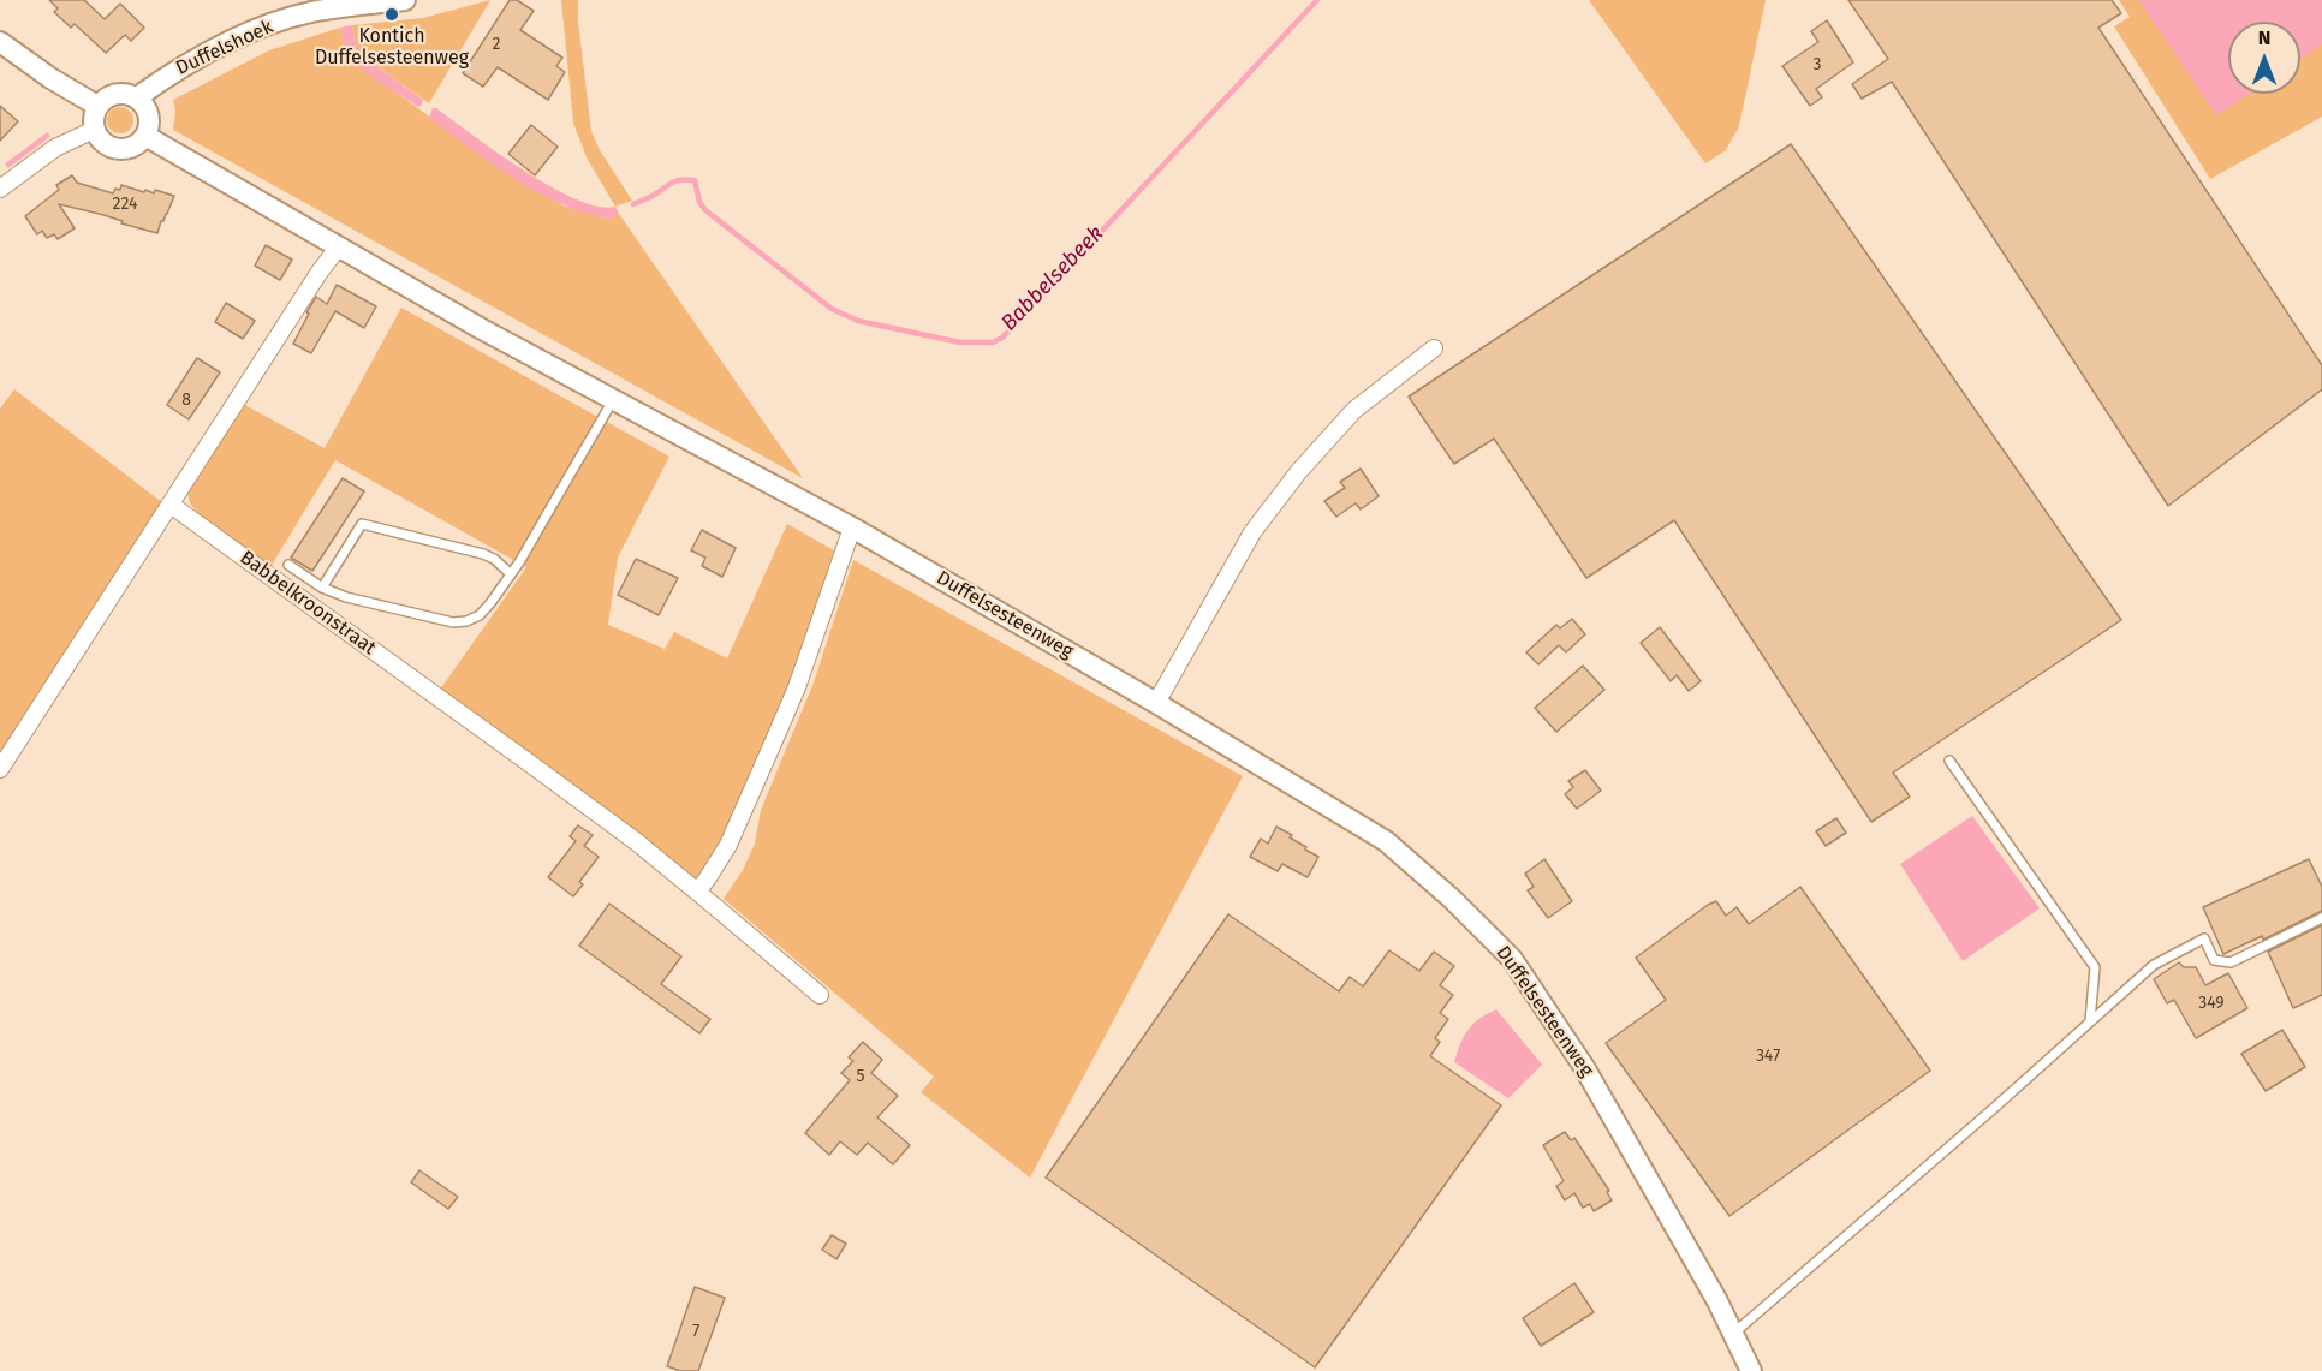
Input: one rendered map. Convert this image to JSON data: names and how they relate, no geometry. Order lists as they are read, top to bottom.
{
  "streets": {
    "street": ["Duffelshoek", "Babbelkroonstraat", "Duffelsesteenweg"]
  },
  "crossings": [
    ["Duffelshoek", "Duffelsesteenweg"]
  ],
  "water": ["Babbelsebeek"],
  "places": ["Kontich Duffelsesteenweg"],
  "house_numbers": [
    "2",
    "3",
    "224",
    "8",
    "349",
    "347",
    "5",
    "7"
  ],
  "north": "top"
}
